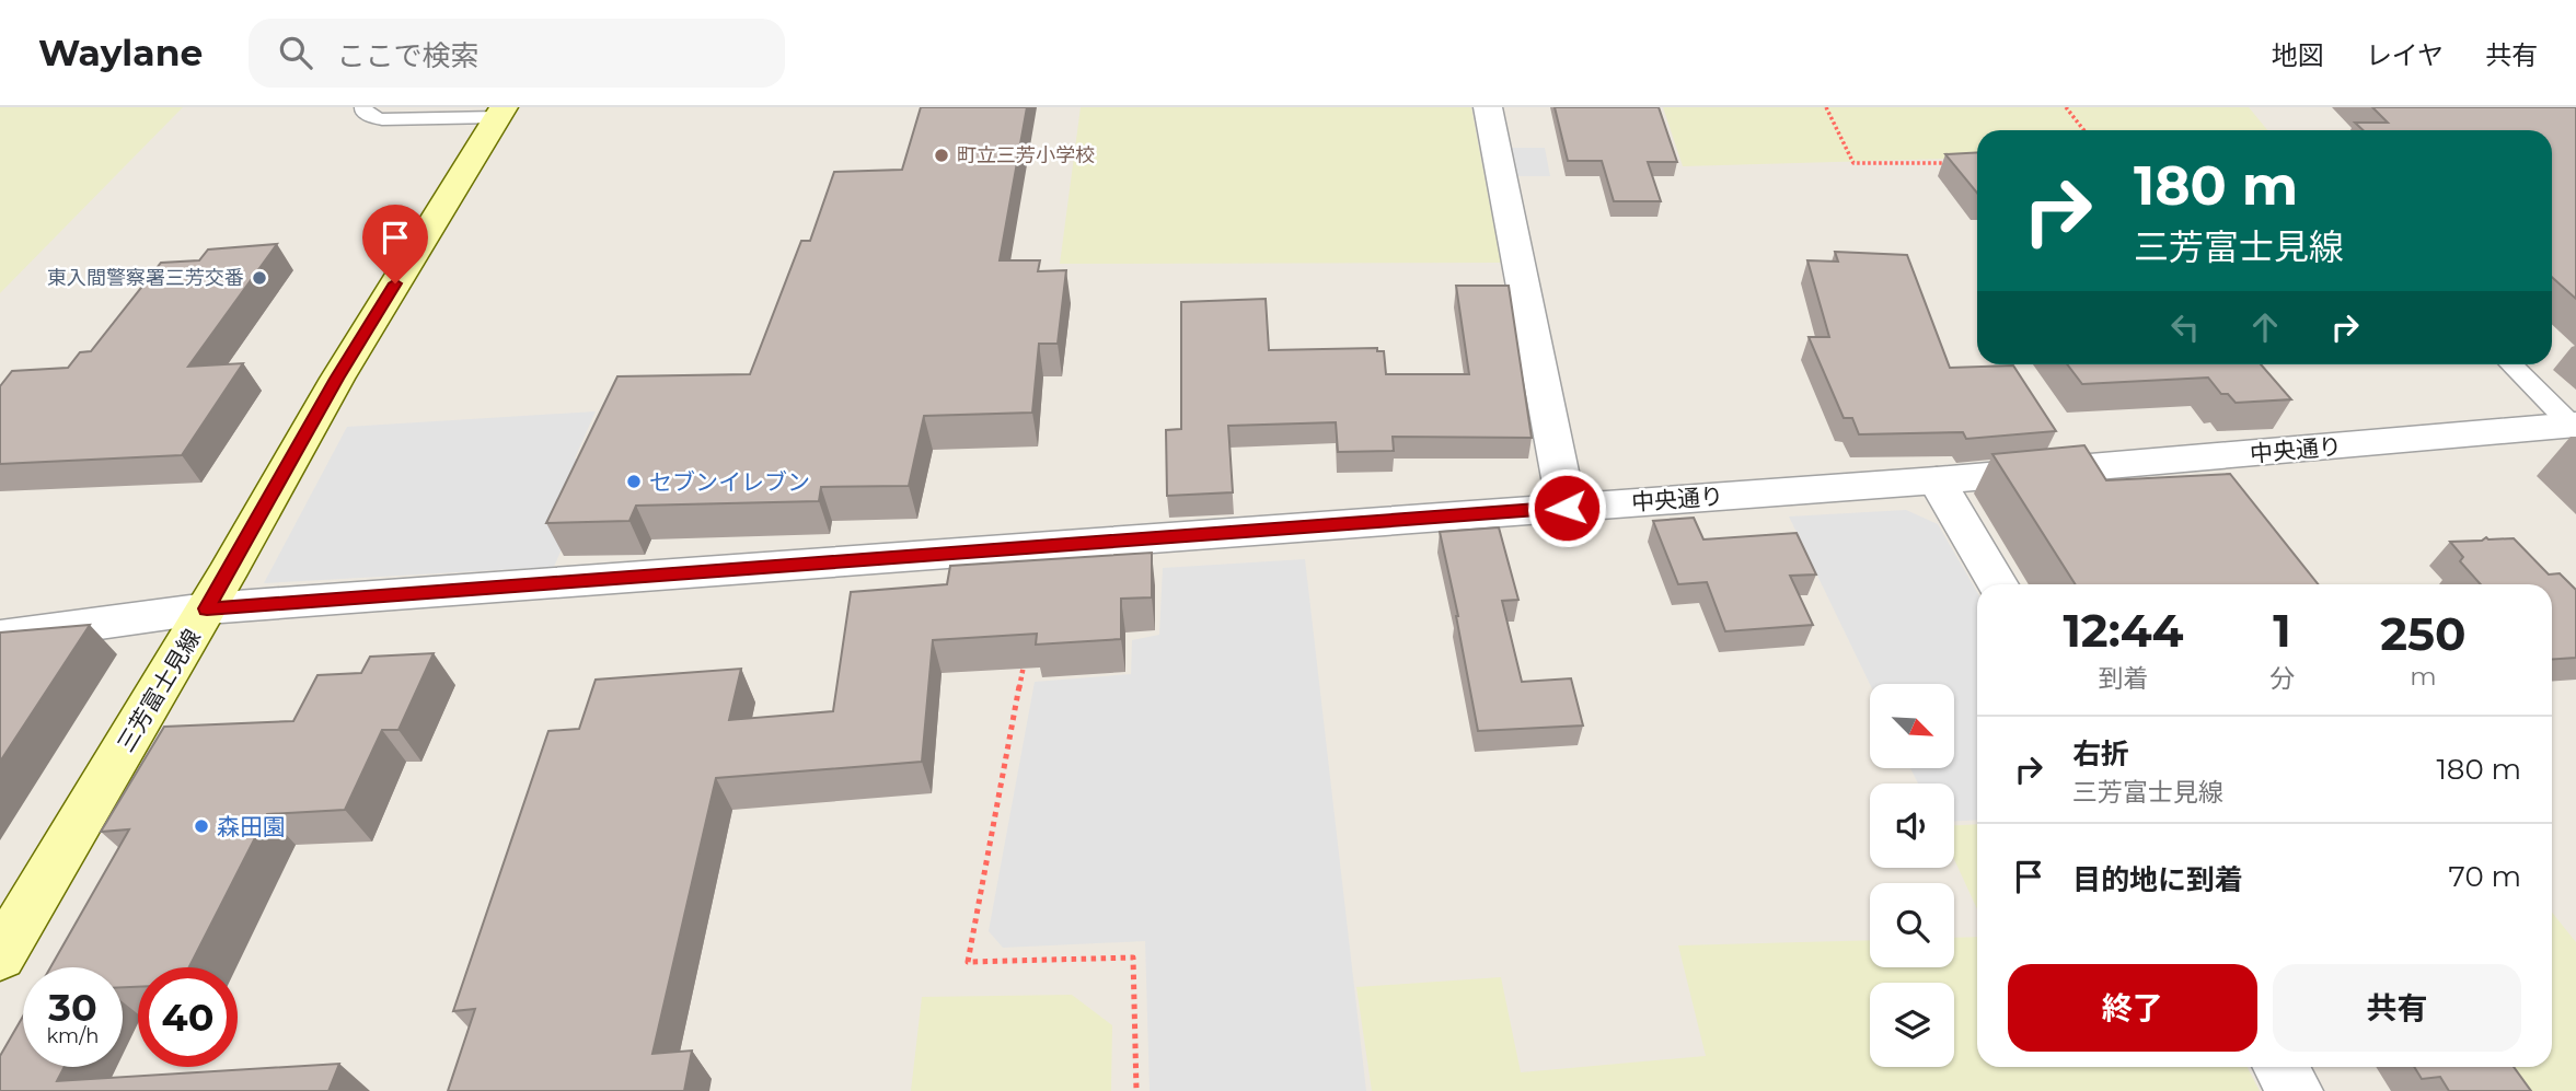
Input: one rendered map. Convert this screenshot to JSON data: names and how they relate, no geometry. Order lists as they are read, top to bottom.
{
  "streets": {
    "main road": ["三芳富士見線"],
    "street": ["中央通り"]
  },
  "crossings": [
    ["中央通り", "三芳富士見線"]
  ],
  "places": [
    "町立三芳小学校",
    "東入間警察署三芳交番",
    "セブンイレブン",
    "森田園"
  ],
  "north": "bottom right",
  "page": {
    "header": "Waylane",
    "search": "ここで検索",
    "nav": ["地図", "レイヤ", "共有"],
    "turn": ["180 m", "三芳富士見線"],
    "eta": [
      "12:44",
      "到着",
      "1",
      "分",
      "250",
      "m"
    ],
    "list": [
      {
        "name": "右折",
        "note": "三芳富士見線",
        "value": "180 m"
      },
      {
        "name": "目的地に到着",
        "value": "70 m"
      }
    ],
    "buttons": ["終了", "共有"],
    "speed": "30 km/h",
    "limit": "40"
  }
}
